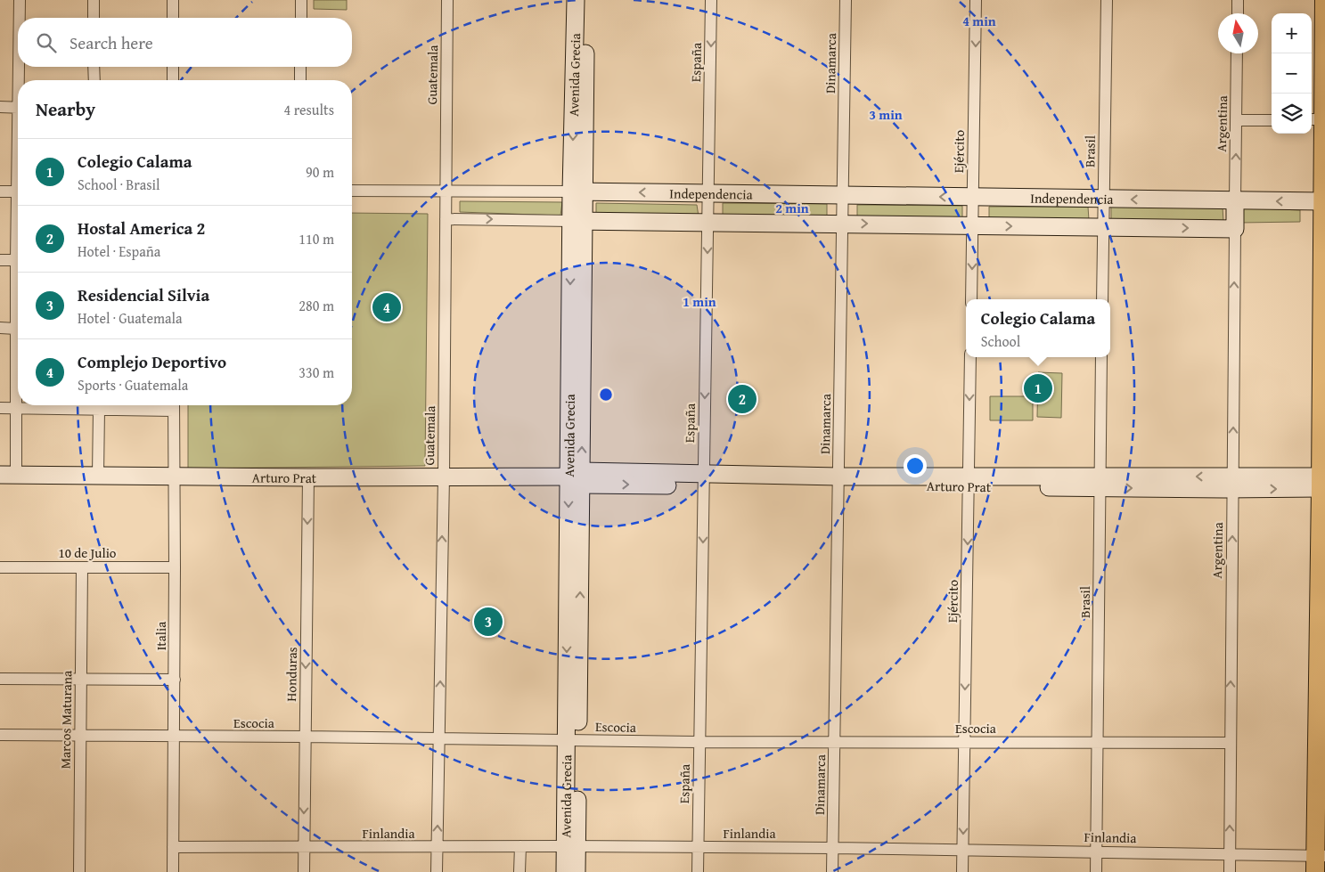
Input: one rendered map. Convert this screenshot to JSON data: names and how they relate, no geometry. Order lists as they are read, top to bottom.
{
  "streets": {
    "main road": ["Avenida Grecia", "Independencia", "Arturo Prat"],
    "street": [
      "España",
      "Dinamarca",
      "Guatemala",
      "Argentina",
      "Ejército",
      "Brasil",
      "10 de Julio",
      "Italia",
      "Honduras",
      "Marcos Maturana",
      "Escocia",
      "Finlandia"
    ]
  },
  "crossings": [
    ["España", "Independencia"],
    ["España", "Arturo Prat"],
    ["España", "Escocia"],
    ["España", "Finlandia"],
    ["Dinamarca", "Independencia"],
    ["Dinamarca", "Arturo Prat"],
    ["Dinamarca", "Escocia"],
    ["Dinamarca", "Finlandia"],
    ["Guatemala", "Independencia"],
    ["Guatemala", "Arturo Prat"],
    ["Guatemala", "Escocia"],
    ["Guatemala", "Finlandia"],
    ["Avenida Grecia", "Independencia"],
    ["Avenida Grecia", "Arturo Prat"],
    ["Avenida Grecia", "Escocia"],
    ["Avenida Grecia", "Finlandia"],
    ["Argentina", "Independencia"],
    ["Argentina", "Arturo Prat"],
    ["Argentina", "Escocia"],
    ["Argentina", "Finlandia"],
    ["Ejército", "Independencia"],
    ["Ejército", "Arturo Prat"],
    ["Ejército", "Escocia"],
    ["Ejército", "Finlandia"],
    ["Brasil", "Independencia"],
    ["Brasil", "Arturo Prat"],
    ["Brasil", "Escocia"],
    ["Brasil", "Finlandia"],
    ["Arturo Prat", "Italia"],
    ["Arturo Prat", "Honduras"],
    ["10 de Julio", "Italia"],
    ["10 de Julio", "Marcos Maturana"],
    ["Italia", "Escocia"],
    ["Italia", "Finlandia"],
    ["Honduras", "Escocia"],
    ["Honduras", "Finlandia"],
    ["Marcos Maturana", "Escocia"]
  ],
  "one_way": [
    "España",
    "Guatemala",
    "Argentina",
    "Ejército",
    "Honduras"
  ],
  "north": "top",
  "page": {
    "map_buttons": ["+", "−"],
    "search": "Search here",
    "heading": ["Nearby", "4 results"],
    "list": [
      {
        "mark": "1",
        "name": "Colegio Calama",
        "note": "School · Brasil",
        "value": "90 m"
      },
      {
        "mark": "2",
        "name": "Hostal America 2",
        "note": "Hotel · España",
        "value": "110 m"
      },
      {
        "mark": "3",
        "name": "Residencial Silvia",
        "note": "Hotel · Guatemala",
        "value": "280 m"
      },
      {
        "mark": "4",
        "name": "Complejo Deportivo",
        "note": "Sports · Guatemala",
        "value": "330 m"
      }
    ],
    "pins": [
      "4",
      "1",
      "2",
      "3"
    ],
    "popup": ["Colegio Calama", "School"]
  },
  "rings": [
    "4 min",
    "3 min",
    "2 min",
    "1 min"
  ]
}
